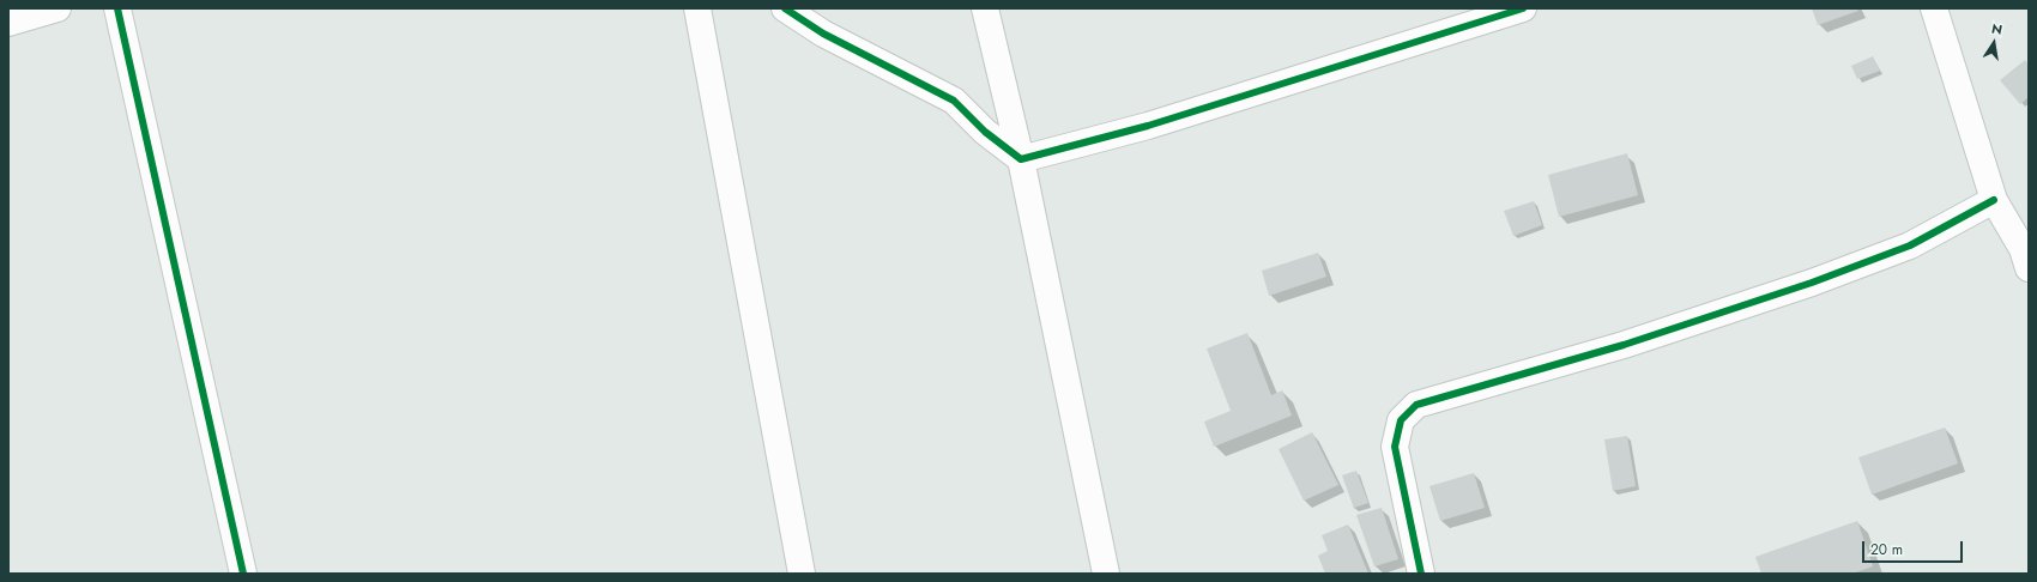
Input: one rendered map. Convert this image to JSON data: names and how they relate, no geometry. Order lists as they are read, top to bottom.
{
  "scale_bar": "20 m",
  "north": "top"
}
